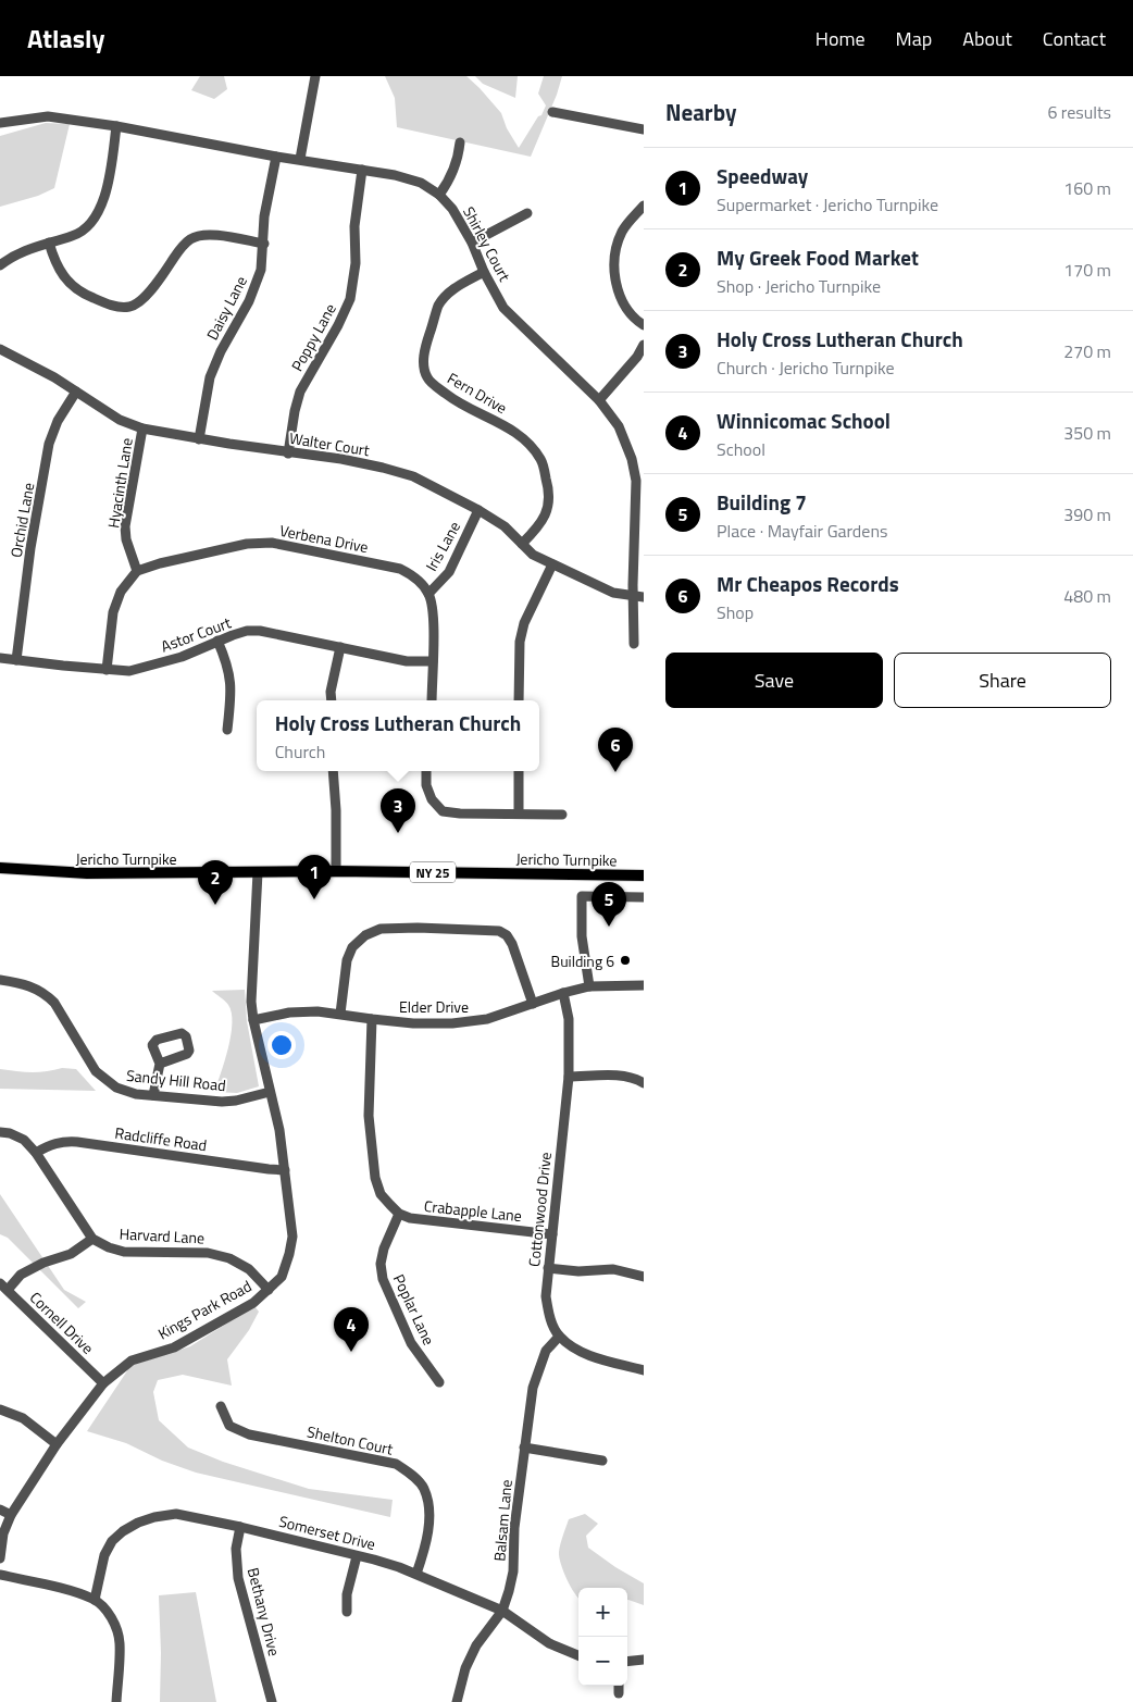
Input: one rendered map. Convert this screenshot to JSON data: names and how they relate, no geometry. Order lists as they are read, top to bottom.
{
  "streets": {
    "main road": ["Jericho Turnpike", "NY 25"],
    "street": [
      "Shirley Court",
      "Daisy Lane",
      "Poppy Lane",
      "Fern Drive",
      "Walter Court",
      "Hyacinth Lane",
      "Orchid Lane",
      "Verbena Drive",
      "Iris Lane",
      "Astor Court",
      "Elder Drive",
      "Sandy Hill Road",
      "Radcliffe Road",
      "Cottonwood Drive",
      "Crabapple Lane",
      "Harvard Lane",
      "Kings Park Road",
      "Poplar Lane",
      "Cornell Drive",
      "Shelton Court",
      "Balsam Lane",
      "Somerset Drive",
      "Bethany Drive"
    ]
  },
  "crossings": [
    ["Shirley Court", "Daisy Lane"],
    ["Shirley Court", "Poppy Lane"],
    ["Shirley Court", "Fern Drive"],
    ["Shirley Court", "Walter Court"],
    ["Daisy Lane", "Walter Court"],
    ["Poppy Lane", "Walter Court"],
    ["Fern Drive", "Walter Court"],
    ["Walter Court", "Hyacinth Lane"],
    ["Walter Court", "Orchid Lane"],
    ["Walter Court", "Iris Lane"],
    ["Hyacinth Lane", "Verbena Drive"],
    ["Orchid Lane", "Astor Court"],
    ["Verbena Drive", "Iris Lane"],
    ["Jericho Turnpike", "Kings Park Road"],
    ["Elder Drive", "Cottonwood Drive"],
    ["Elder Drive", "Crabapple Lane"],
    ["Elder Drive", "Kings Park Road"],
    ["Sandy Hill Road", "Kings Park Road"],
    ["Radcliffe Road", "Kings Park Road"],
    ["Cottonwood Drive", "Crabapple Lane"],
    ["Cottonwood Drive", "Balsam Lane"],
    ["Crabapple Lane", "Poplar Lane"],
    ["Harvard Lane", "Kings Park Road"],
    ["Kings Park Road", "Cornell Drive"],
    ["Shelton Court", "Somerset Drive"],
    ["Balsam Lane", "Somerset Drive"],
    ["Somerset Drive", "Bethany Drive"]
  ],
  "places": ["Building 6"],
  "page": {
    "header": "Atlasly",
    "nav": [
      "Home",
      "Map",
      "About",
      "Contact"
    ],
    "heading": ["Nearby", "6 results"],
    "list": [
      {
        "mark": "1",
        "name": "Speedway",
        "note": "Supermarket · Jericho Turnpike",
        "value": "160 m"
      },
      {
        "mark": "2",
        "name": "My Greek Food Market",
        "note": "Shop · Jericho Turnpike",
        "value": "170 m"
      },
      {
        "mark": "3",
        "name": "Holy Cross Lutheran Church",
        "note": "Church · Jericho Turnpike",
        "value": "270 m"
      },
      {
        "mark": "4",
        "name": "Winnicomac School",
        "note": "School",
        "value": "350 m"
      },
      {
        "mark": "5",
        "name": "Building 7",
        "note": "Place · Mayfair Gardens",
        "value": "390 m"
      },
      {
        "mark": "6",
        "name": "Mr Cheapos Records",
        "note": "Shop",
        "value": "480 m"
      }
    ],
    "buttons": ["Save", "Share"],
    "popup": ["Holy Cross Lutheran Church", "Church"],
    "pins": [
      "6",
      "3",
      "1",
      "2",
      "5",
      "4"
    ],
    "map_buttons": ["+", "−"]
  }
}
